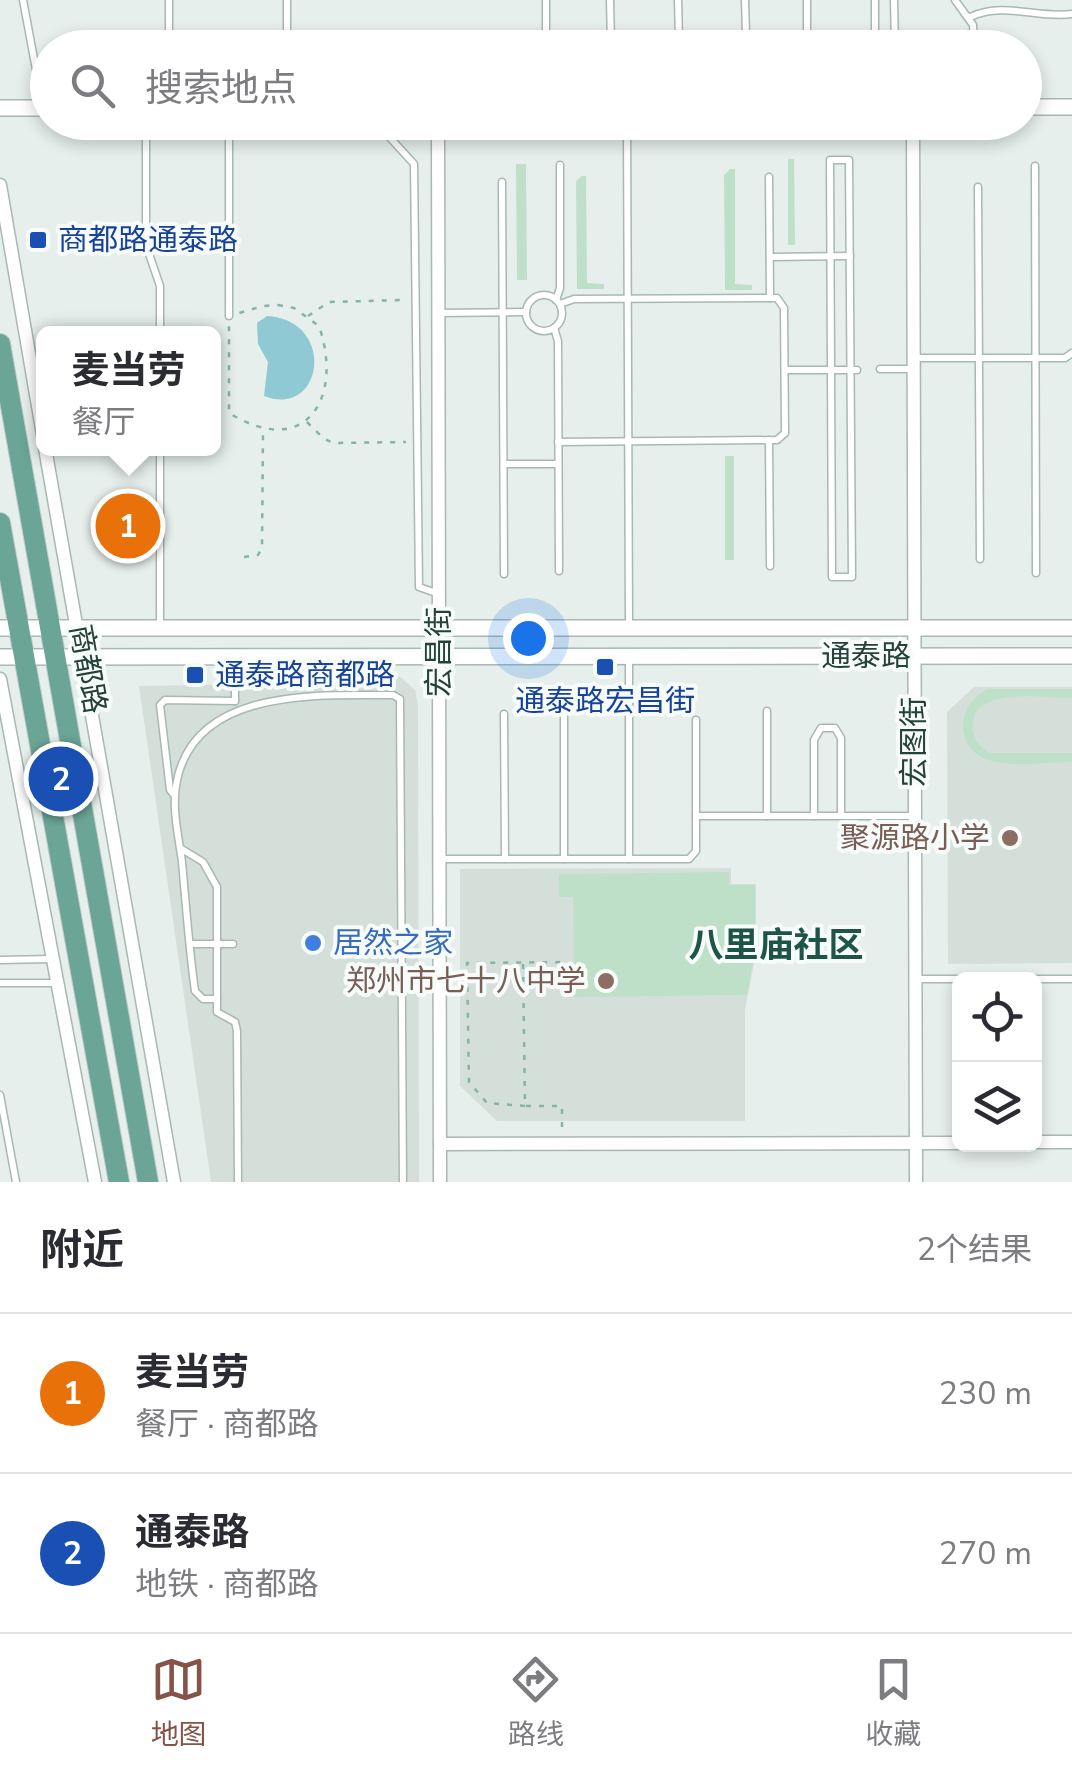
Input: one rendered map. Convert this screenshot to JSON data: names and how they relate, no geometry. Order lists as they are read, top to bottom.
{
  "streets": {
    "main road": ["商都路"],
    "street": ["宏昌街", "通泰路", "宏图街"]
  },
  "crossings": [
    ["宏昌街", "通泰路"],
    ["通泰路", "商都路"],
    ["通泰路", "宏图街"]
  ],
  "districts": ["八里庙社区"],
  "places": {
    "transit": ["商都路通泰路", "通泰路宏昌街", "通泰路商都路"],
    "other": ["聚源路小学", "居然之家", "郑州市七十八中学"]
  },
  "page": {
    "search": "搜索地点",
    "popup": ["麦当劳", "餐厅"],
    "pins": ["1", "2"],
    "heading": ["附近", "2个结果"],
    "list": [
      {
        "mark": "1",
        "name": "麦当劳",
        "note": "餐厅 · 商都路",
        "value": "230 m"
      },
      {
        "mark": "2",
        "name": "通泰路",
        "note": "地铁 · 商都路",
        "value": "270 m"
      }
    ],
    "nav": ["地图", "路线", "收藏"]
  }
}
